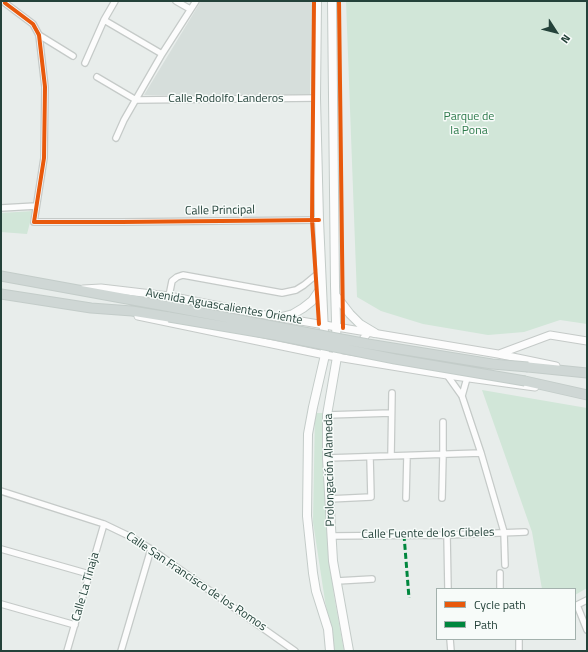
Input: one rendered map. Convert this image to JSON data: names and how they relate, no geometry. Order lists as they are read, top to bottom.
{
  "streets": {
    "main road": ["Avenida Aguascalientes Oriente", "Prolongación Alameda"],
    "street": [
      "Calle Rodolfo Landeros",
      "Calle Principal",
      "Calle Fuente de los Cibeles",
      "Calle San Francisco de los Romos",
      "Calle La Tinaja"
    ]
  },
  "crossings": [
    ["Calle Rodolfo Landeros", "Prolongación Alameda"],
    ["Calle Principal", "Prolongación Alameda"],
    ["Avenida Aguascalientes Oriente", "Prolongación Alameda"],
    ["Prolongación Alameda", "Calle Fuente de los Cibeles"],
    ["Calle San Francisco de los Romos", "Calle La Tinaja"]
  ],
  "parks": ["Parque de la Pona"],
  "legend": ["Cycle path", "Path"],
  "north": "bottom right"
}
